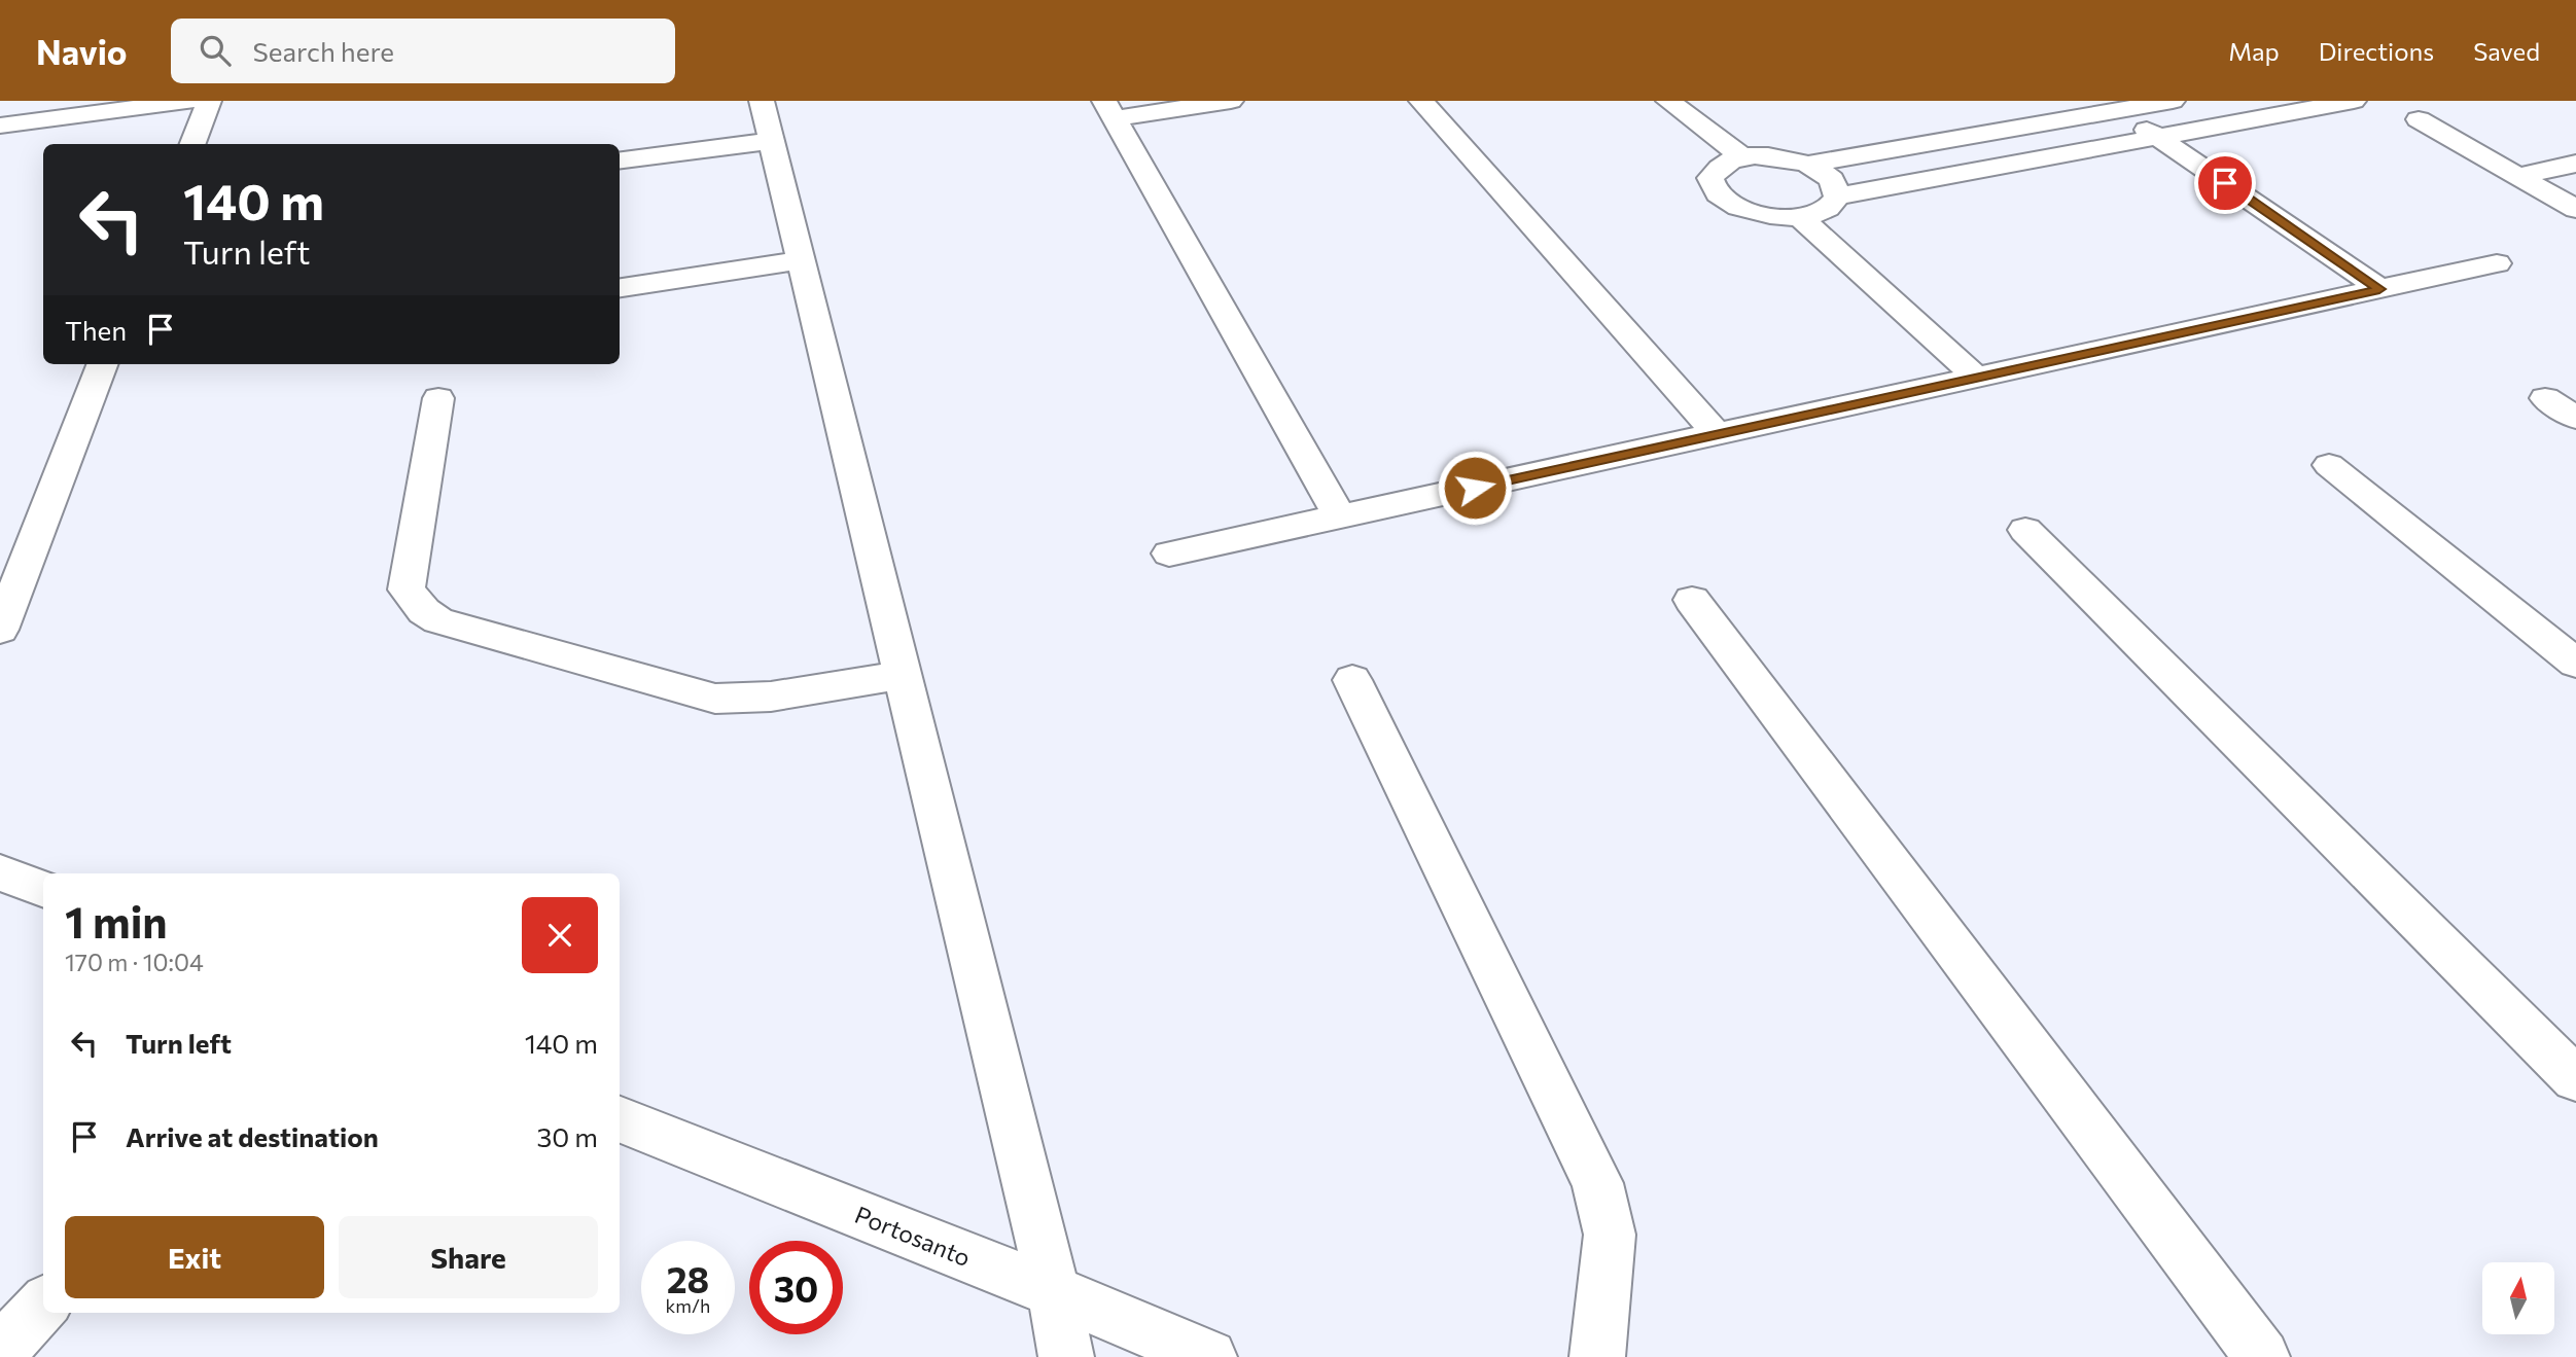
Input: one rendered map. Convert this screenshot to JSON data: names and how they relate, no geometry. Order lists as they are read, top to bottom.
{
  "streets": {
    "street": ["Portosanto"]
  },
  "north": "top",
  "page": {
    "header": "Navio",
    "search": "Search here",
    "nav": ["Map", "Directions", "Saved"],
    "turn": ["140 m", "Turn left"],
    "then": "Then",
    "heading": ["1 min", "170 m · 10:04"],
    "list": [
      {
        "name": "Turn left",
        "value": "140 m"
      },
      {
        "name": "Arrive at destination",
        "value": "30 m"
      }
    ],
    "buttons": ["Exit", "Share"],
    "speed": "28 km/h",
    "limit": "30"
  }
}
